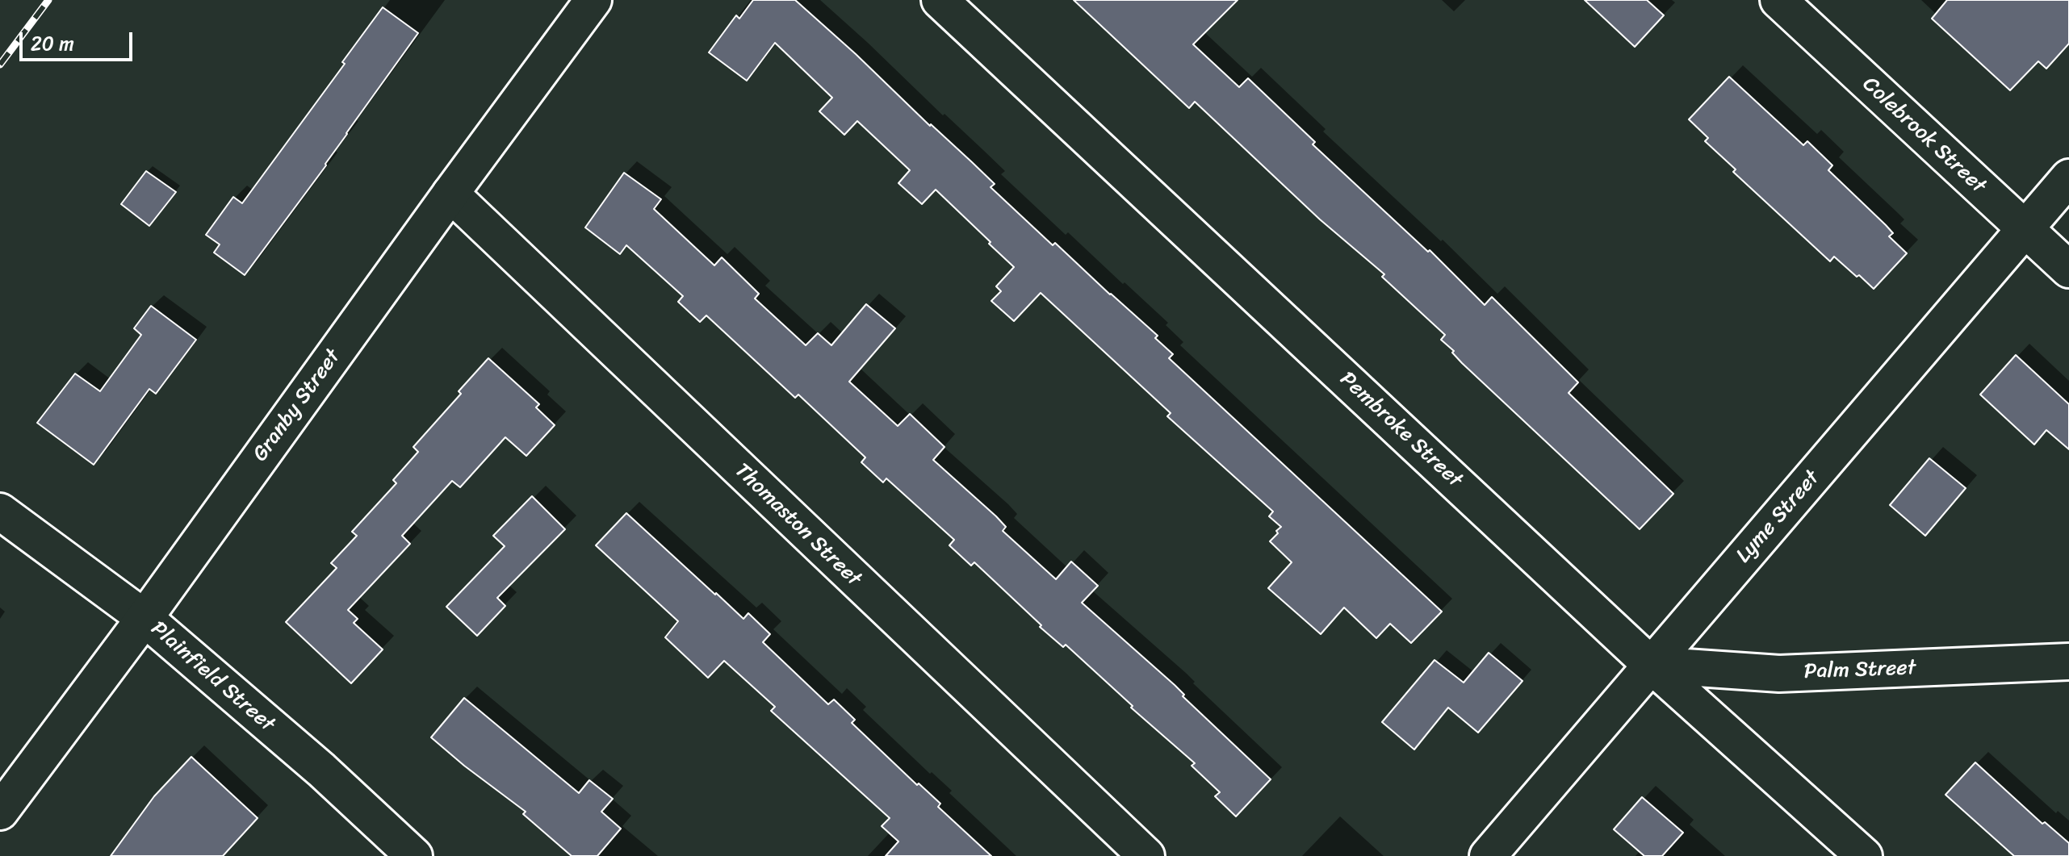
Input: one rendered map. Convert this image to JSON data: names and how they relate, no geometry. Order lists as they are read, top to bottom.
{
  "streets": {
    "street": [
      "Colebrook Street",
      "Granby Street",
      "Pembroke Street",
      "Lyme Street",
      "Thomaston Street",
      "Palm Street",
      "Plainfield Street"
    ]
  },
  "crossings": [
    ["Colebrook Street", "Lyme Street"],
    ["Granby Street", "Thomaston Street"],
    ["Granby Street", "Plainfield Street"],
    ["Pembroke Street", "Lyme Street"],
    ["Pembroke Street", "Palm Street"],
    ["Lyme Street", "Palm Street"]
  ],
  "scale_bar": "20 m"
}
